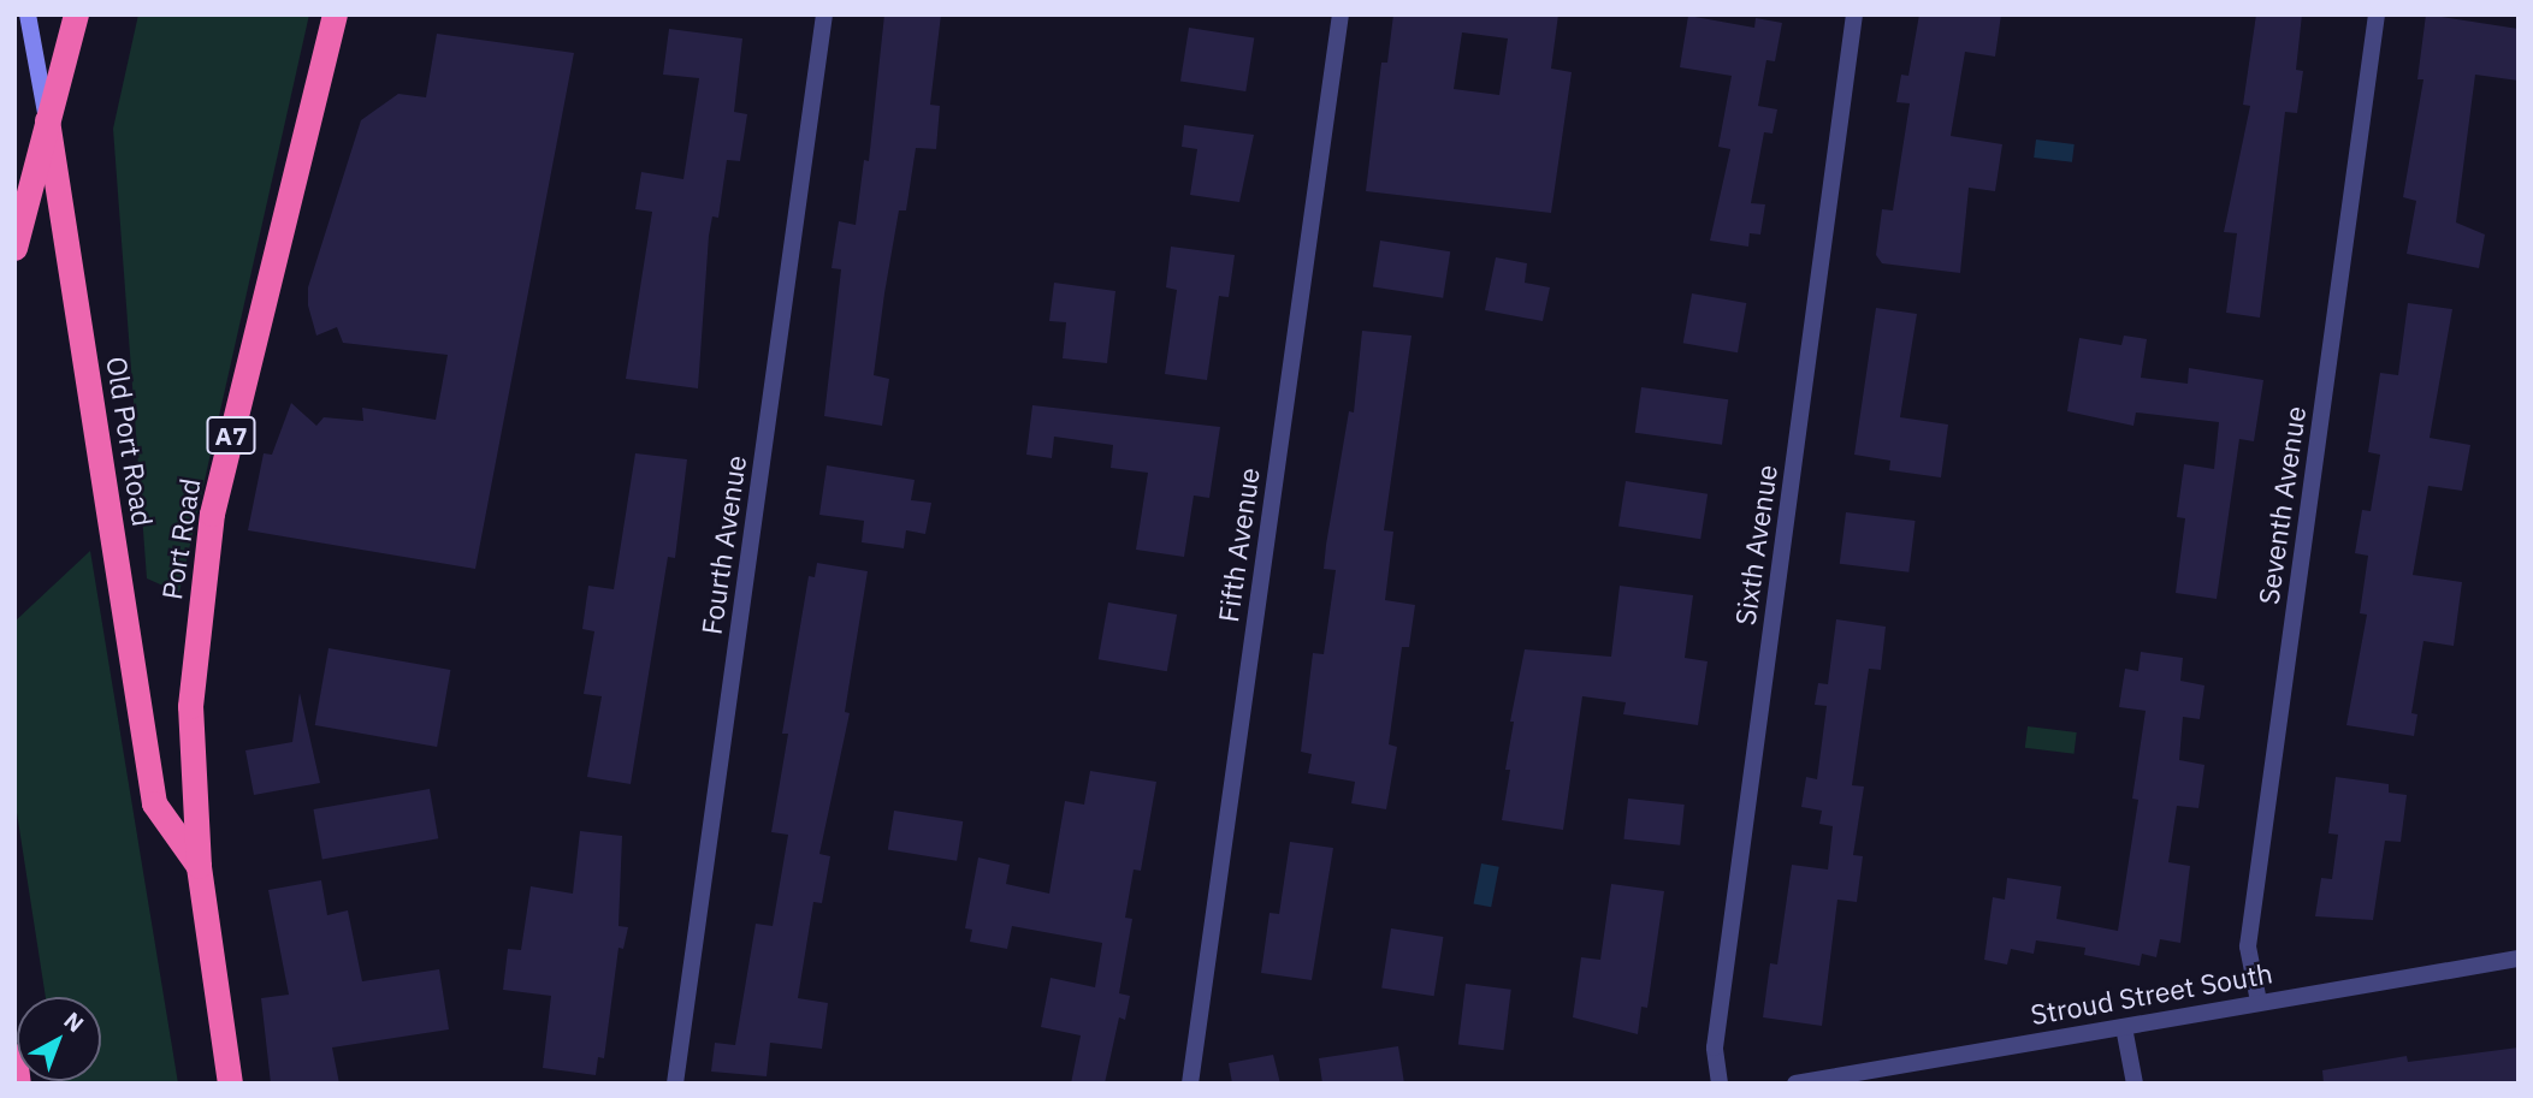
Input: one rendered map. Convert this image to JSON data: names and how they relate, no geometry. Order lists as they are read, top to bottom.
{
  "streets": {
    "highway": ["A7", "Old Port Road", "Port Road"],
    "street": [
      "Seventh Avenue",
      "Fourth Avenue",
      "Fifth Avenue",
      "Sixth Avenue",
      "Stroud Street South"
    ]
  },
  "crossings": [
    ["Old Port Road", "Port Road"],
    ["Seventh Avenue", "Stroud Street South"]
  ],
  "north": "top right"
}
